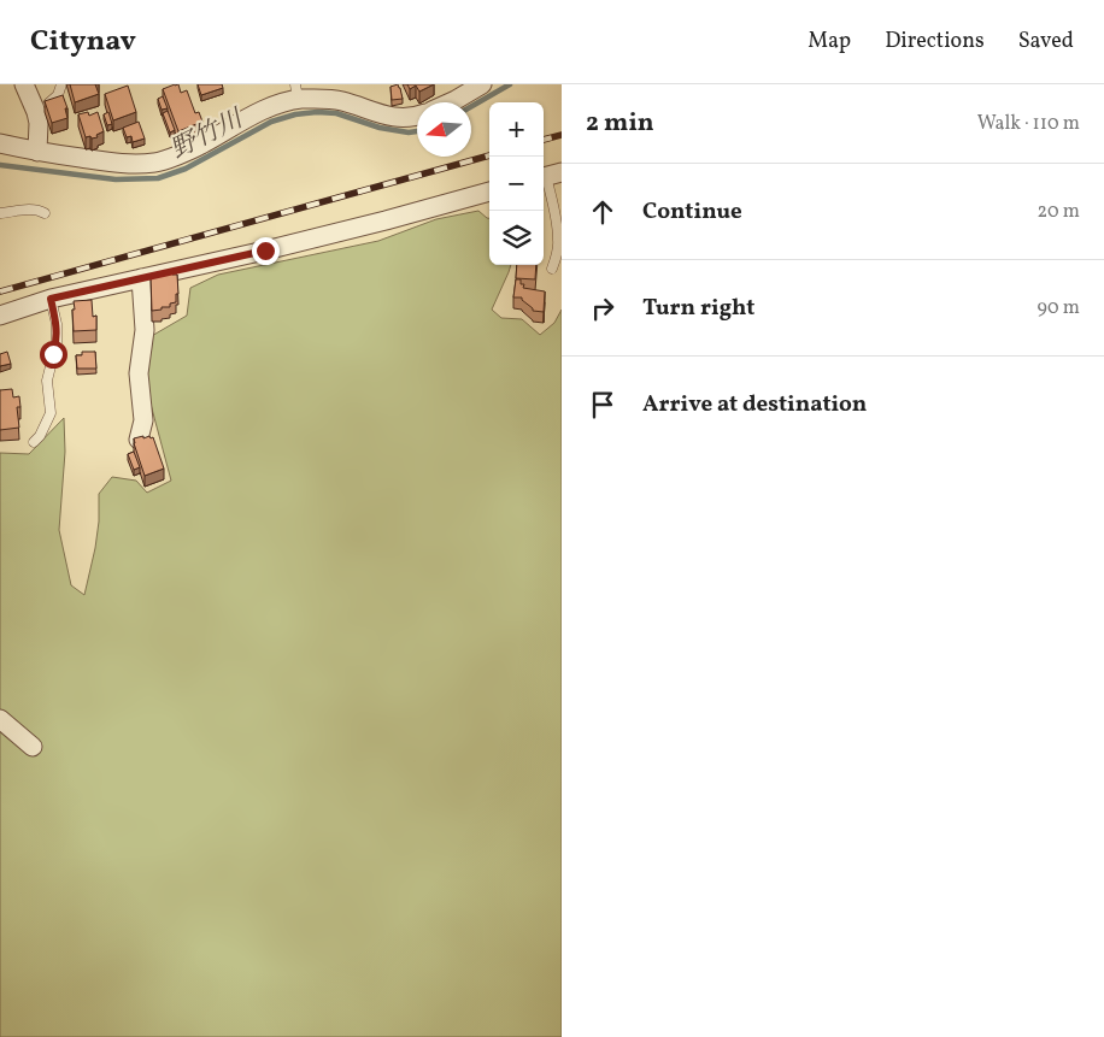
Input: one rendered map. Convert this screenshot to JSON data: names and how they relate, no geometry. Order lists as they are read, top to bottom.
{
  "water": ["野竹川"],
  "north": "left",
  "page": {
    "header": "Citynav",
    "nav": ["Map", "Directions", "Saved"],
    "heading": ["2 min", "Walk · 110 m"],
    "map_buttons": ["+", "−"],
    "list": [
      ["Continue", "20 m"],
      ["Turn right", "90 m"],
      "Arrive at destination"
    ]
  }
}
